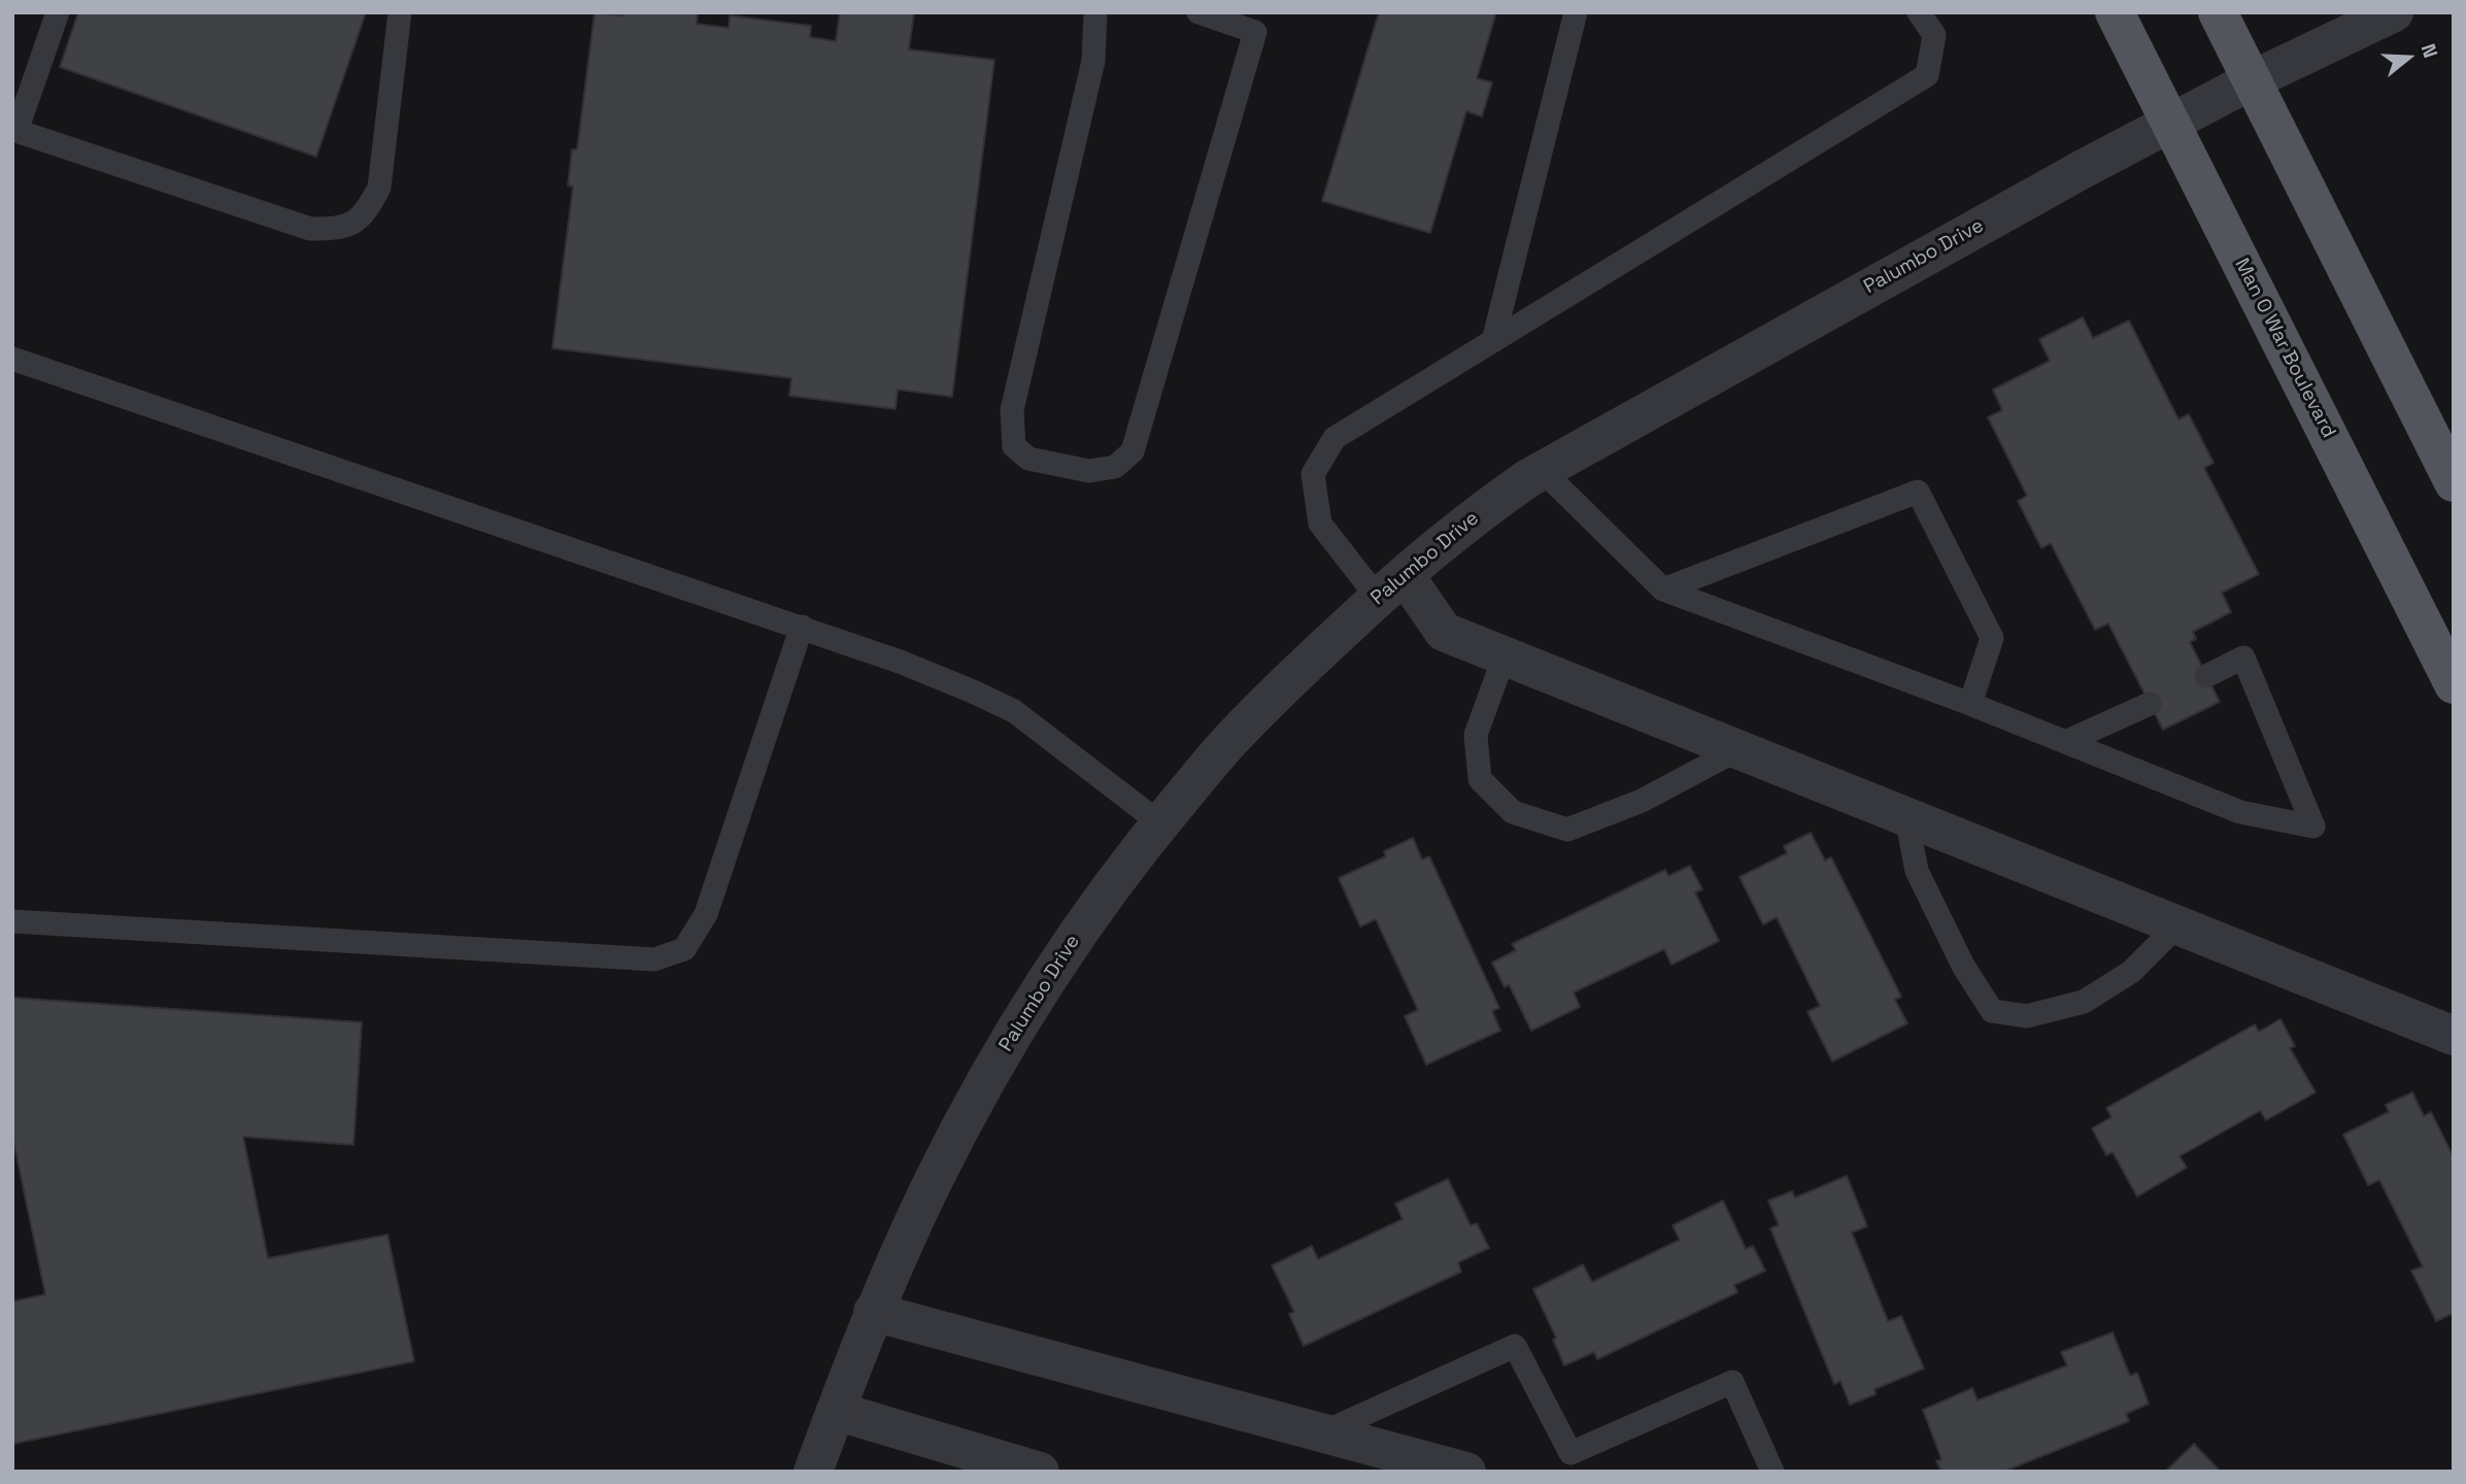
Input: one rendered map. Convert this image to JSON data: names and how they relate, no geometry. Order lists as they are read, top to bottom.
{
  "streets": {
    "main road": ["Man O War Boulevard"],
    "street": ["Palumbo Drive"]
  },
  "crossings": [
    ["Palumbo Drive", "Man O War Boulevard"]
  ],
  "north": "right"
}
